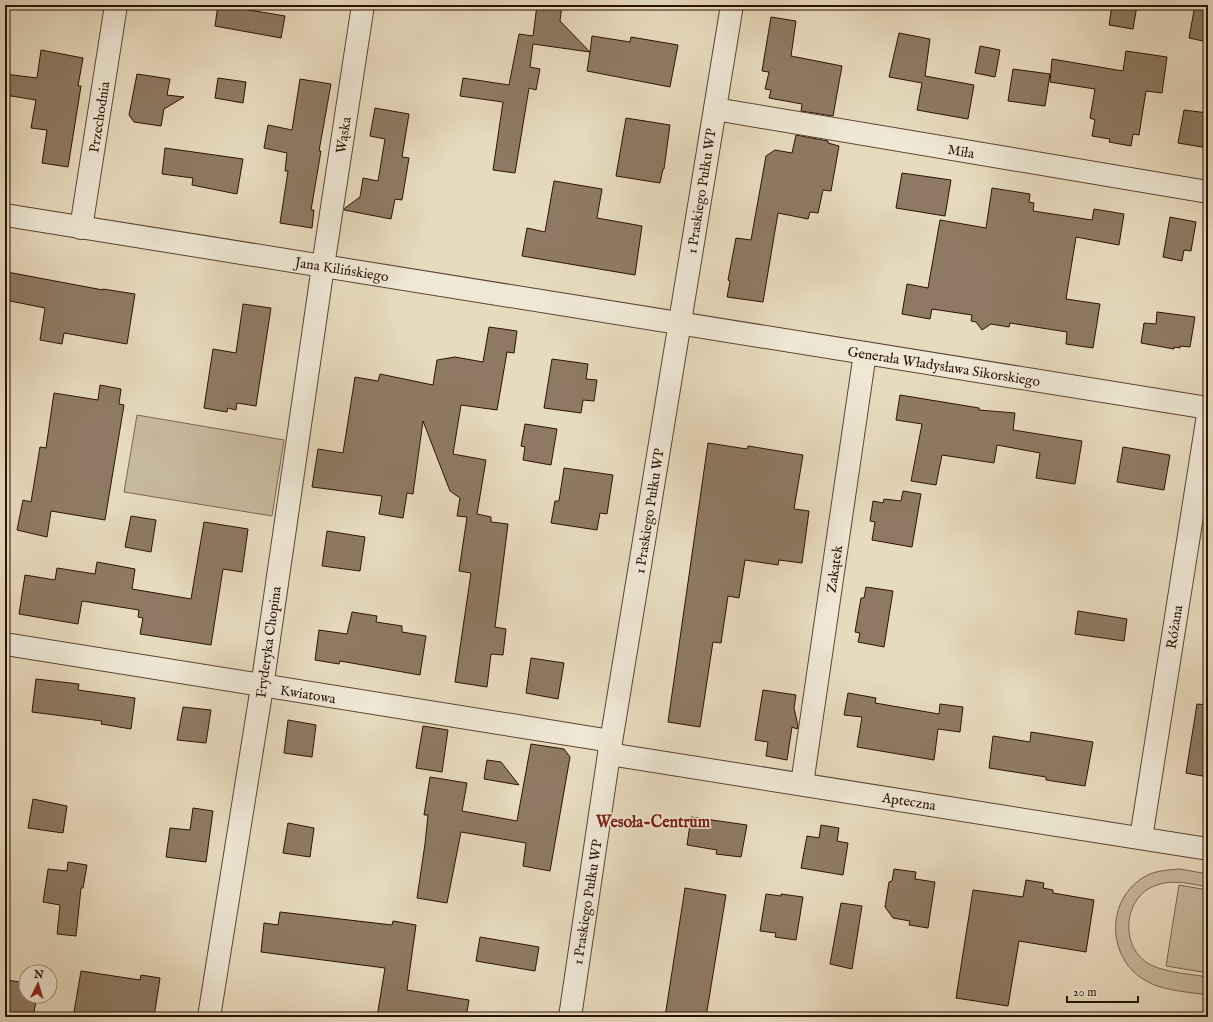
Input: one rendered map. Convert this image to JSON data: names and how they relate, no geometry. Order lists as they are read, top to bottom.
{
  "streets": {
    "street": [
      "Przechodnia",
      "Wąska",
      "Miła",
      "1 Praskiego Pułku WP",
      "Jana Kilińskiego",
      "Generała Władysława Sikorskiego",
      "Zakątek",
      "Różana",
      "Fryderyka Chopina",
      "Kwiatowa",
      "Apteczna"
    ]
  },
  "crossings": [
    ["Przechodnia", "Jana Kilińskiego"],
    ["Wąska", "Jana Kilińskiego"],
    ["Wąska", "Fryderyka Chopina"],
    ["Miła", "1 Praskiego Pułku WP"],
    ["1 Praskiego Pułku WP", "Jana Kilińskiego"],
    ["1 Praskiego Pułku WP", "Generała Władysława Sikorskiego"],
    ["1 Praskiego Pułku WP", "Kwiatowa"],
    ["1 Praskiego Pułku WP", "Apteczna"],
    ["Jana Kilińskiego", "Generała Władysława Sikorskiego"],
    ["Jana Kilińskiego", "Fryderyka Chopina"],
    ["Generała Władysława Sikorskiego", "Zakątek"],
    ["Zakątek", "Apteczna"],
    ["Różana", "Apteczna"],
    ["Fryderyka Chopina", "Kwiatowa"],
    ["Kwiatowa", "Apteczna"]
  ],
  "districts": ["Wesoła-Centrum"],
  "scale_bar": "20 m",
  "north": "top"
}
